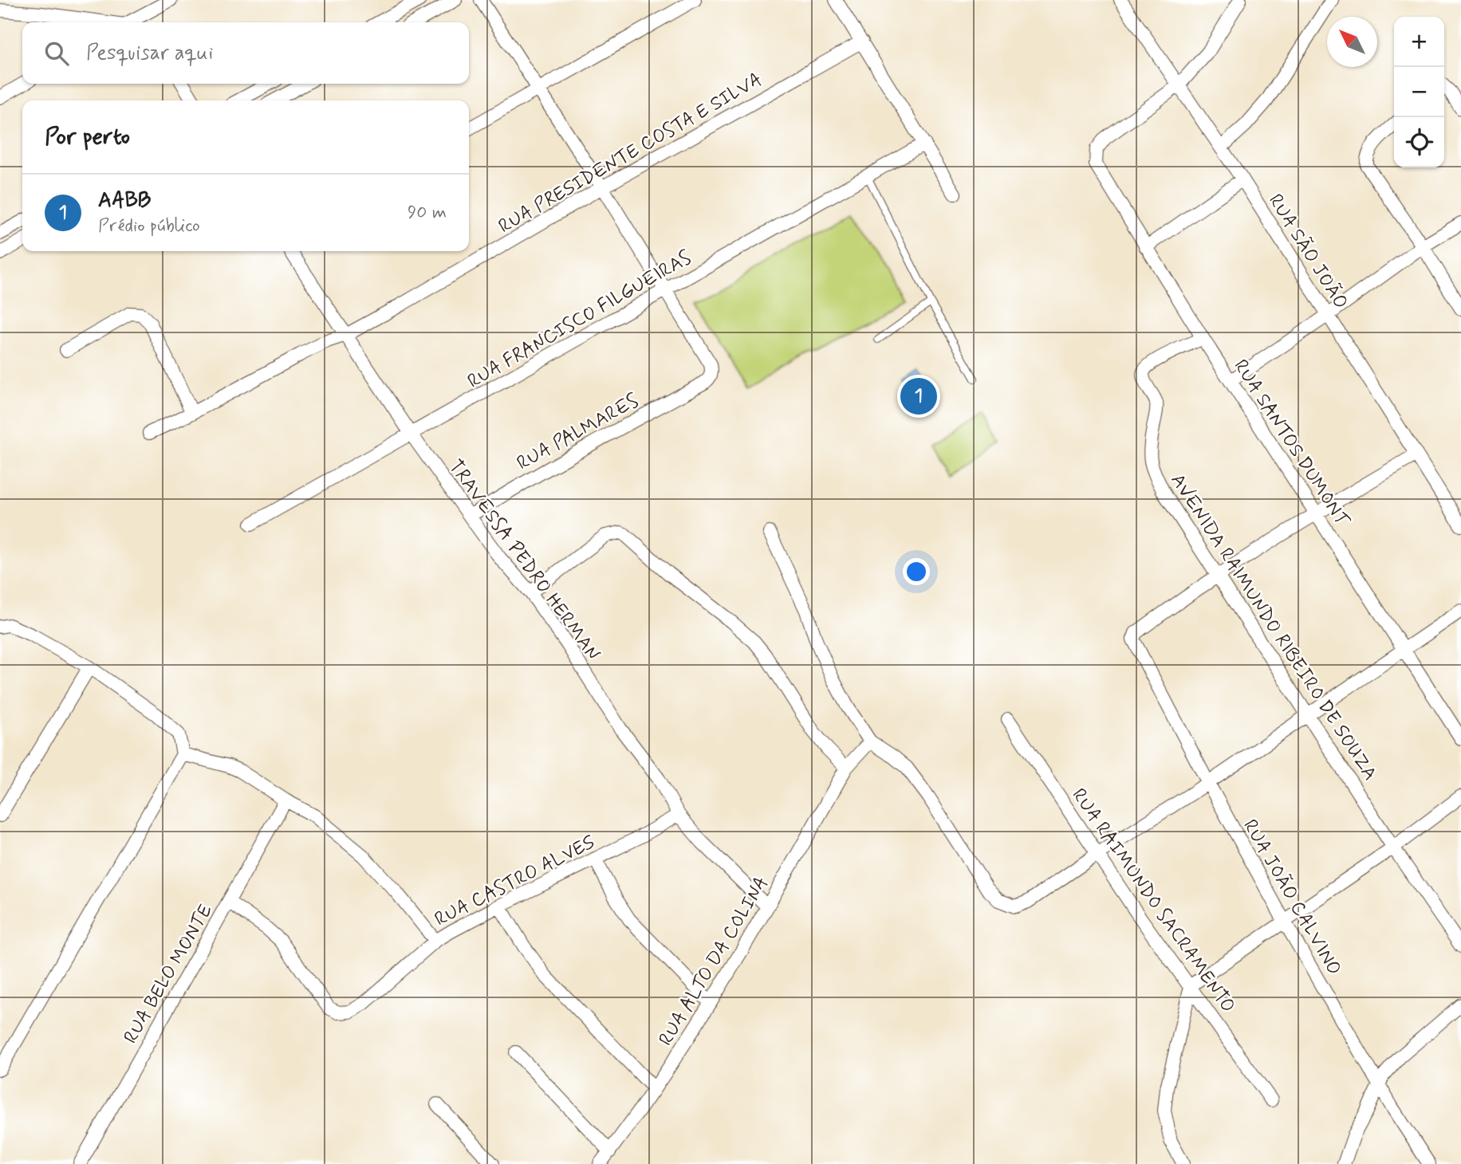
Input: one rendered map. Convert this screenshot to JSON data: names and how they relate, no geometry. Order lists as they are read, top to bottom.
{
  "streets": {
    "street": [
      "RUA PRESIDENTE COSTA E SILVA",
      "RUA SÃO JOÃO",
      "RUA FRANCISCO FILGUEIRAS",
      "RUA PALMARES",
      "RUA SANTOS DUMONT",
      "TRAVESSA PEDRO HERMAN",
      "AVENIDA RAIMUNDO RIBEIRO DE SOUZA",
      "RUA CASTRO ALVES",
      "RUA JOÃO CALVINO",
      "RUA RAIMUNDO SACRAMENTO",
      "RUA ALTO DA COLINA",
      "RUA BELO MONTE"
    ]
  },
  "crossings": [
    ["RUA PRESIDENTE COSTA E SILVA", "TRAVESSA PEDRO HERMAN"],
    ["RUA SÃO JOÃO", "RUA SANTOS DUMONT"],
    ["RUA FRANCISCO FILGUEIRAS", "RUA PALMARES"],
    ["RUA FRANCISCO FILGUEIRAS", "TRAVESSA PEDRO HERMAN"],
    ["RUA PALMARES", "TRAVESSA PEDRO HERMAN"],
    ["RUA SANTOS DUMONT", "AVENIDA RAIMUNDO RIBEIRO DE SOUZA"],
    ["TRAVESSA PEDRO HERMAN", "RUA CASTRO ALVES"],
    ["TRAVESSA PEDRO HERMAN", "RUA ALTO DA COLINA"],
    ["AVENIDA RAIMUNDO RIBEIRO DE SOUZA", "RUA JOÃO CALVINO"],
    ["RUA CASTRO ALVES", "RUA BELO MONTE"]
  ],
  "north": "top left",
  "page": {
    "map_buttons": ["+", "−"],
    "search": "Pesquisar aqui",
    "heading": "Por perto",
    "list": [
      {
        "mark": "1",
        "name": "AABB",
        "note": "Prédio público",
        "value": "90 m"
      }
    ],
    "pins": "1"
  }
}
